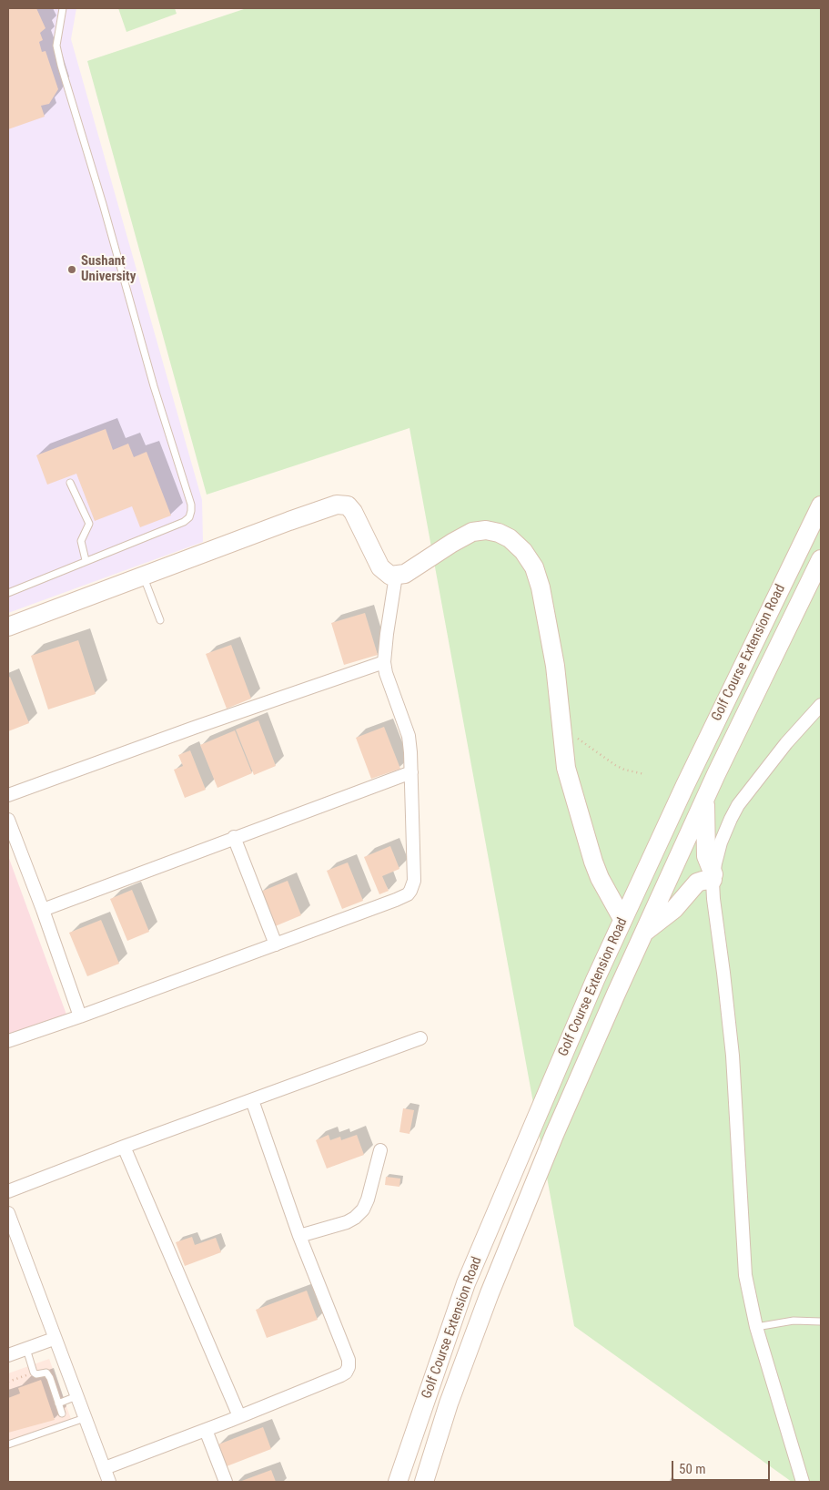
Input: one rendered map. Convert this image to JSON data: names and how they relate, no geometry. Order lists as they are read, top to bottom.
{
  "streets": {
    "main road": ["Golf Course Extension Road"]
  },
  "places": ["Sushant University"],
  "scale_bar": "50 m"
}
